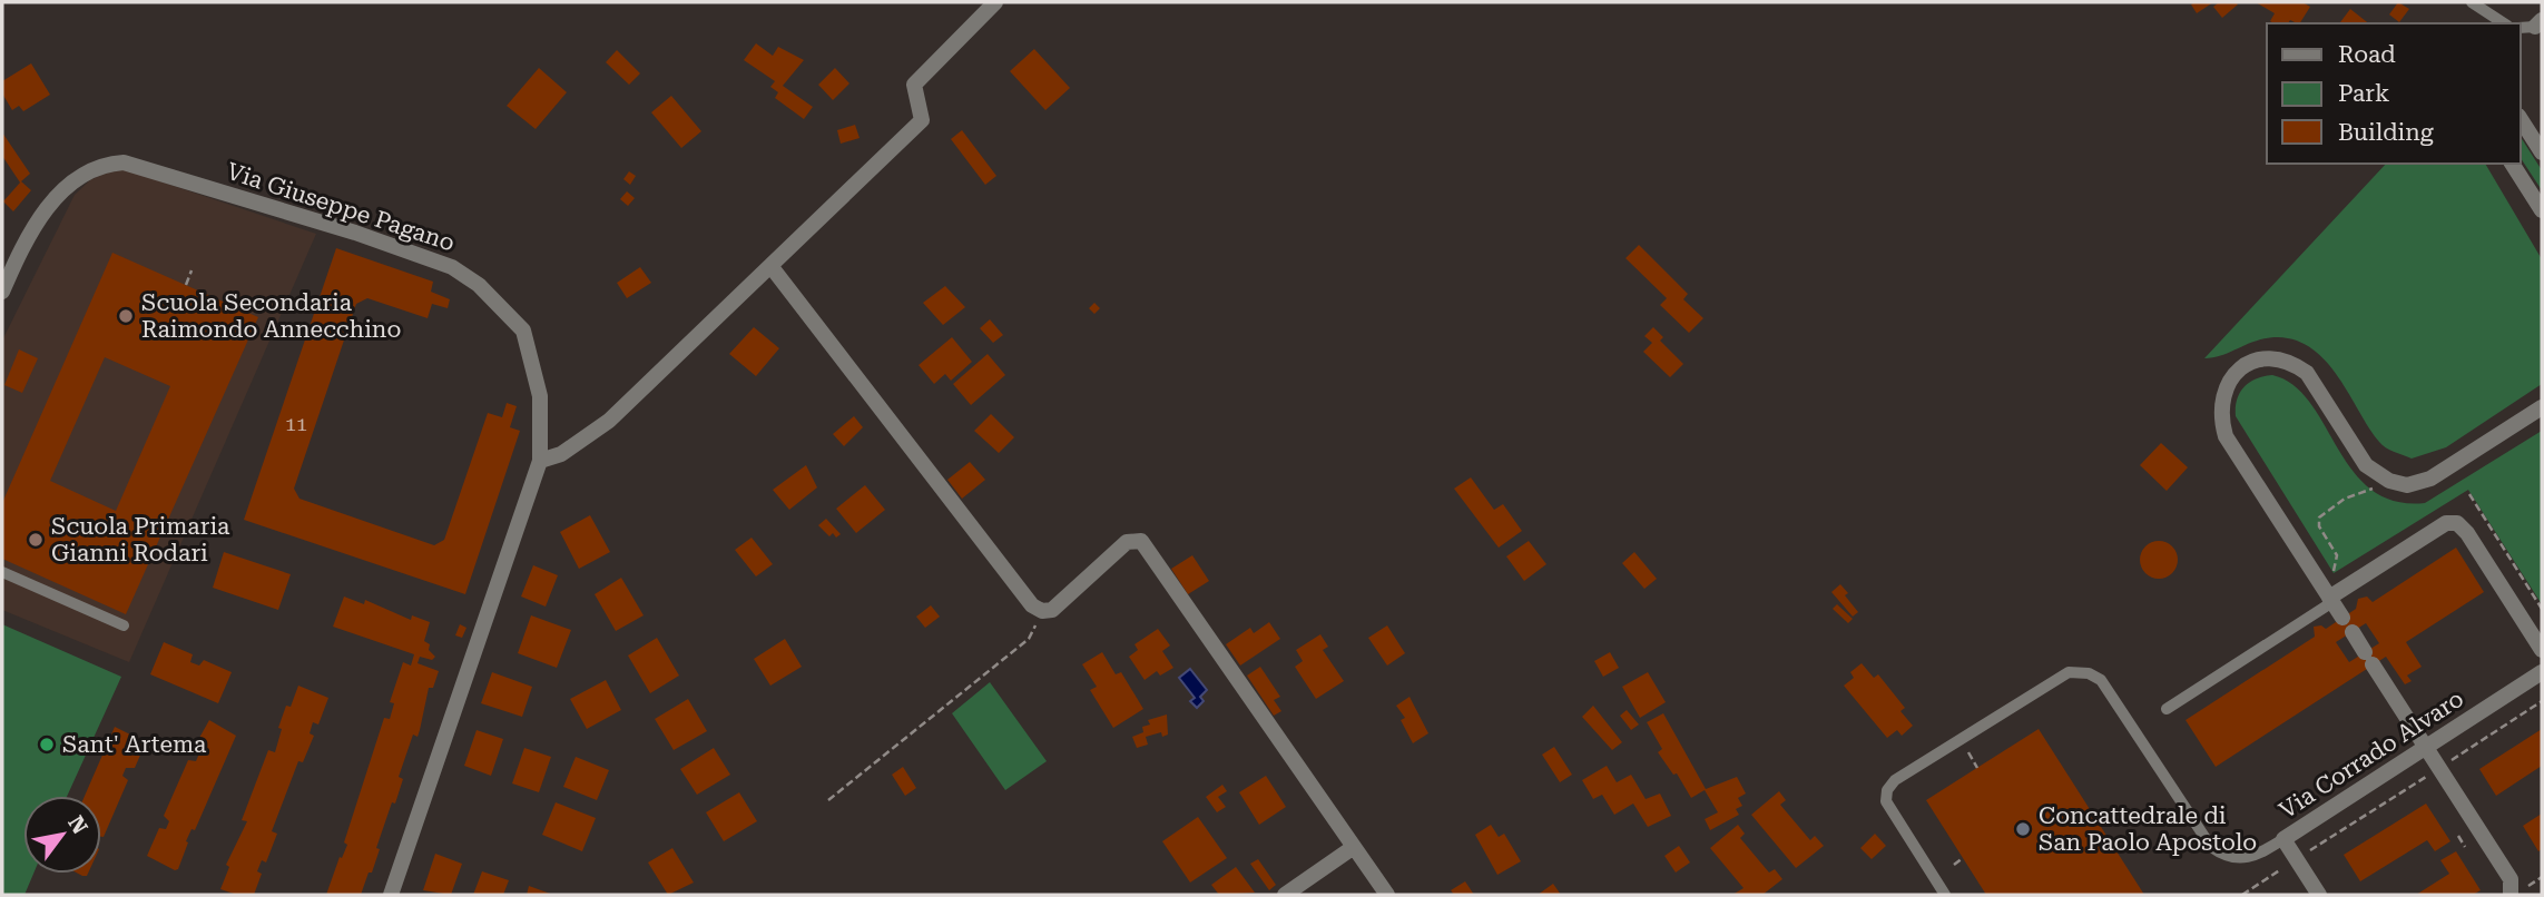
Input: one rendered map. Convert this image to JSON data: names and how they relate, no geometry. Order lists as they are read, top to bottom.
{
  "streets": {
    "street": ["Via Giuseppe Pagano", "Via Corrado Alvaro"]
  },
  "places": [
    "Scuola Secondaria Raimondo Annecchino",
    "Scuola Primaria Gianni Rodari",
    "Sant' Artema",
    "Concattedrale di San Paolo Apostolo"
  ],
  "house_numbers": ["11"],
  "legend": ["Road", "Park", "Building"],
  "north": "top right"
}
